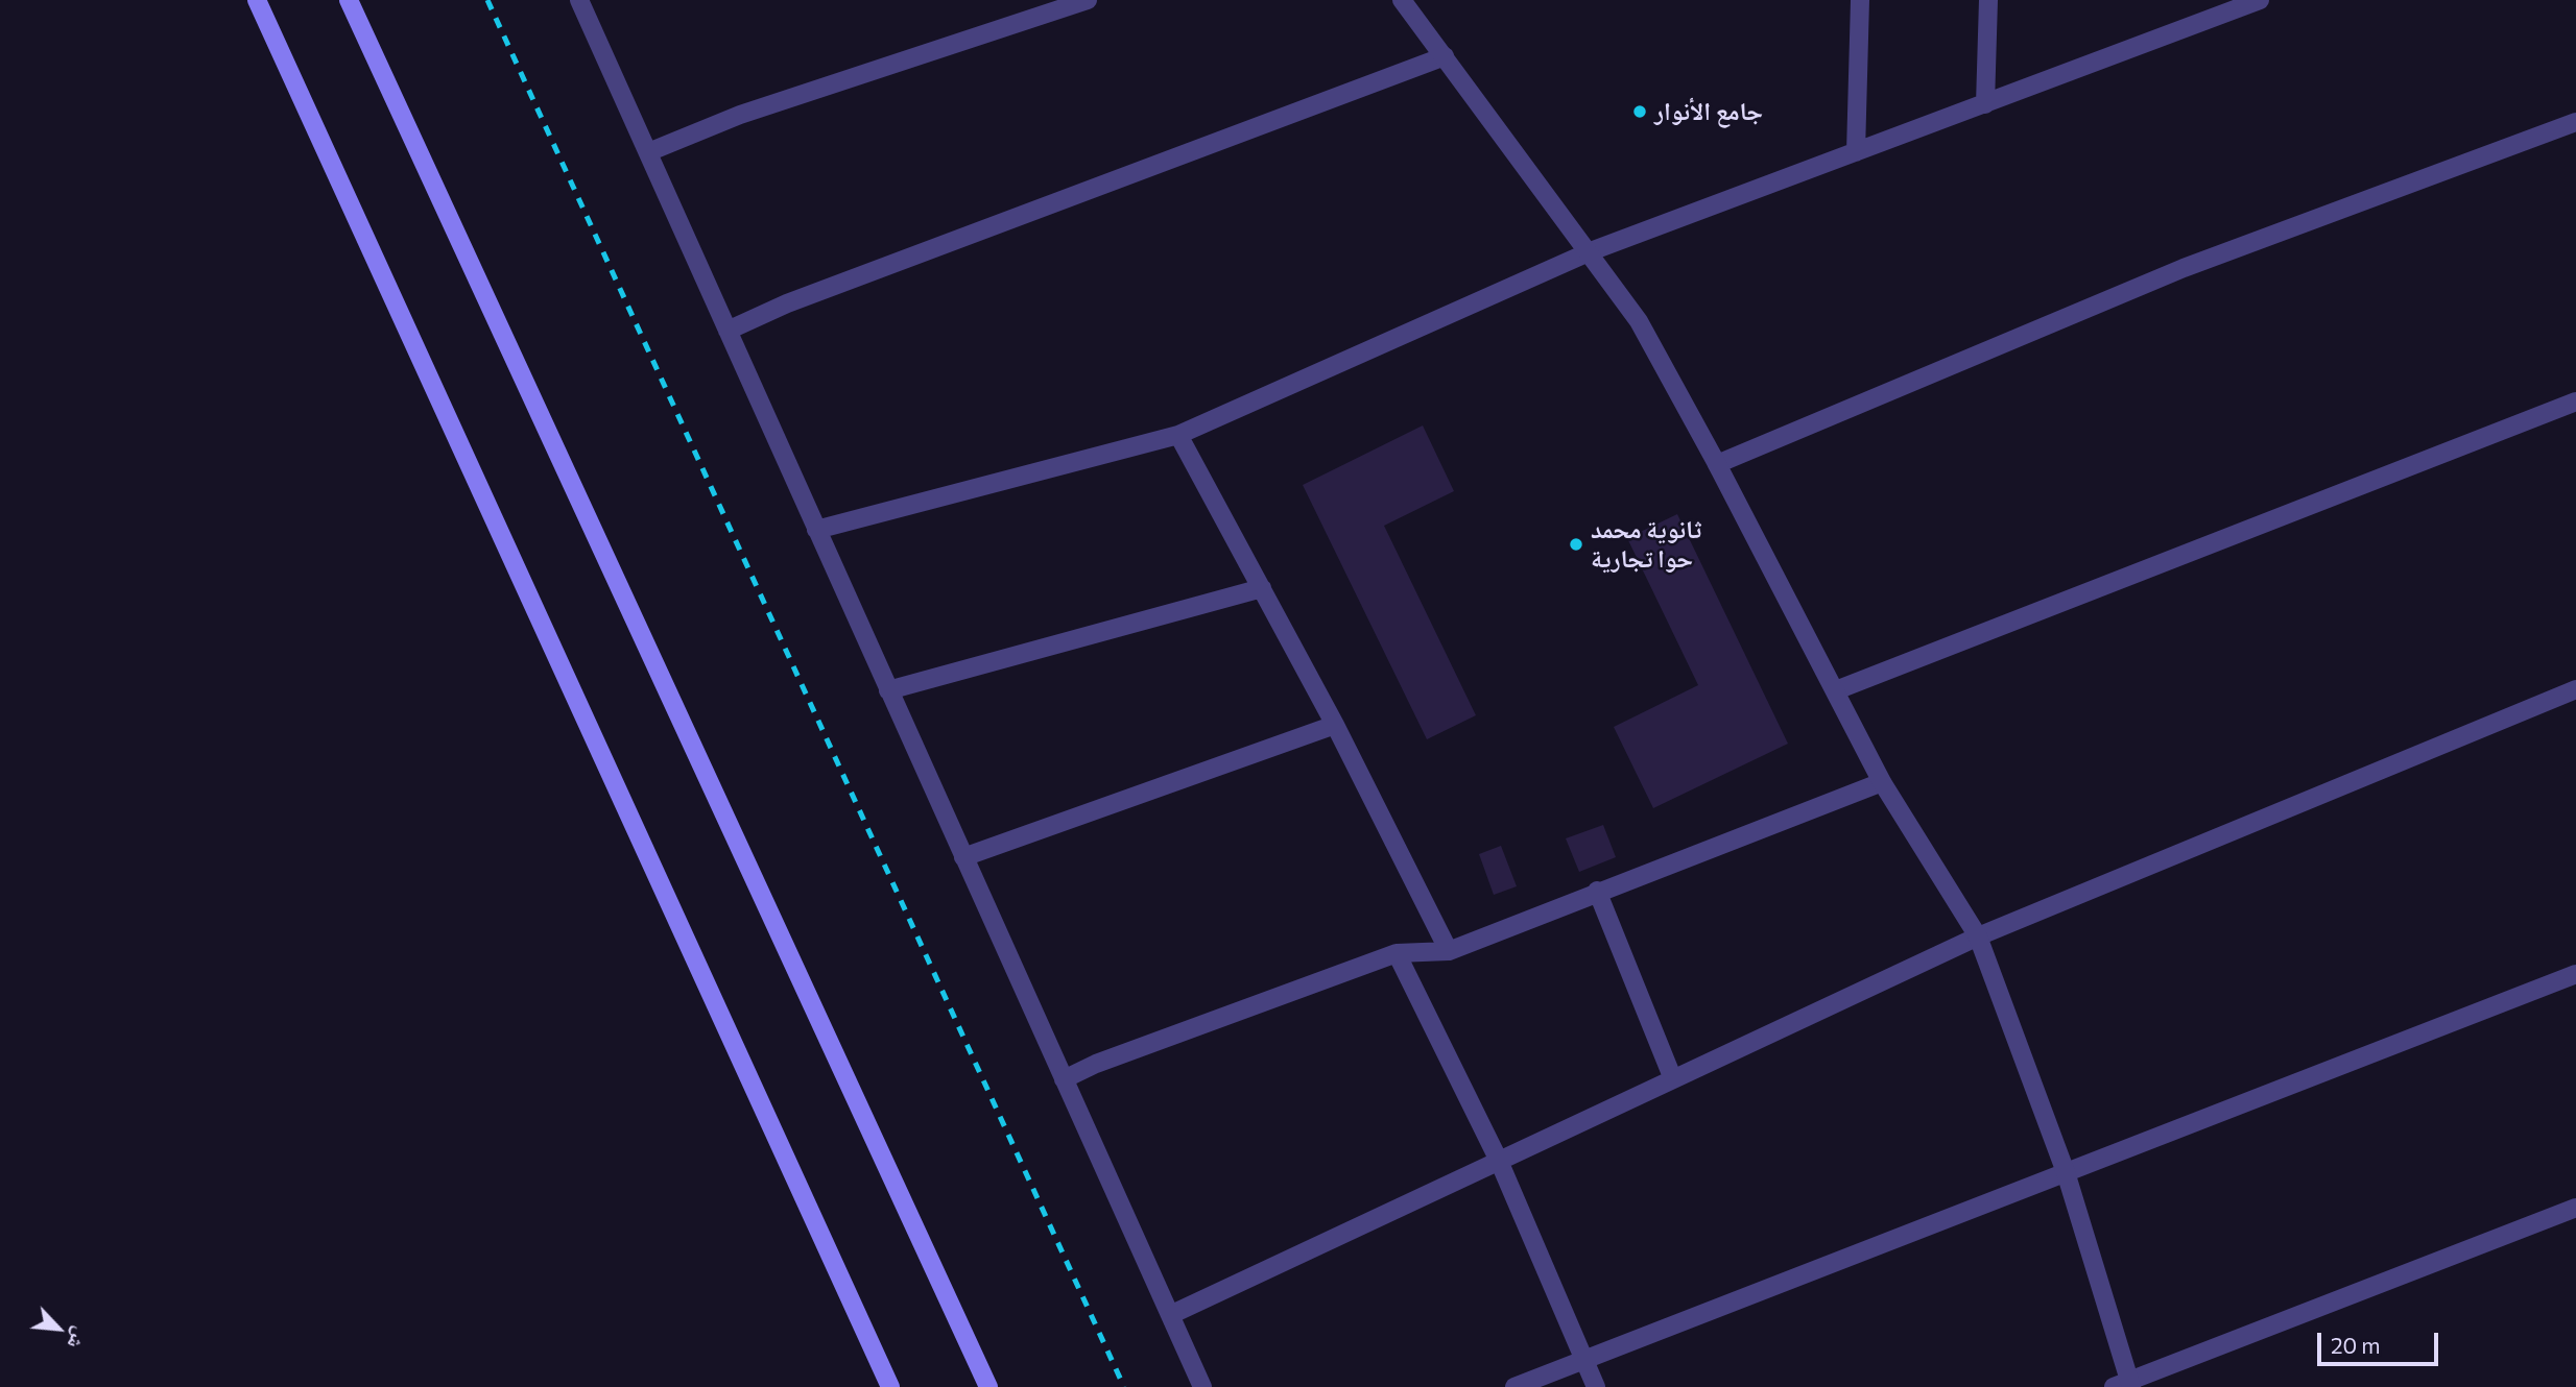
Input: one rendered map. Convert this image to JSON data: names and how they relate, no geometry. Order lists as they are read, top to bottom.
{
  "places": ["جامع الأنوار", "ثانوية محمد حوا تجارية"],
  "scale_bar": "20 m",
  "north": "bottom right"
}
